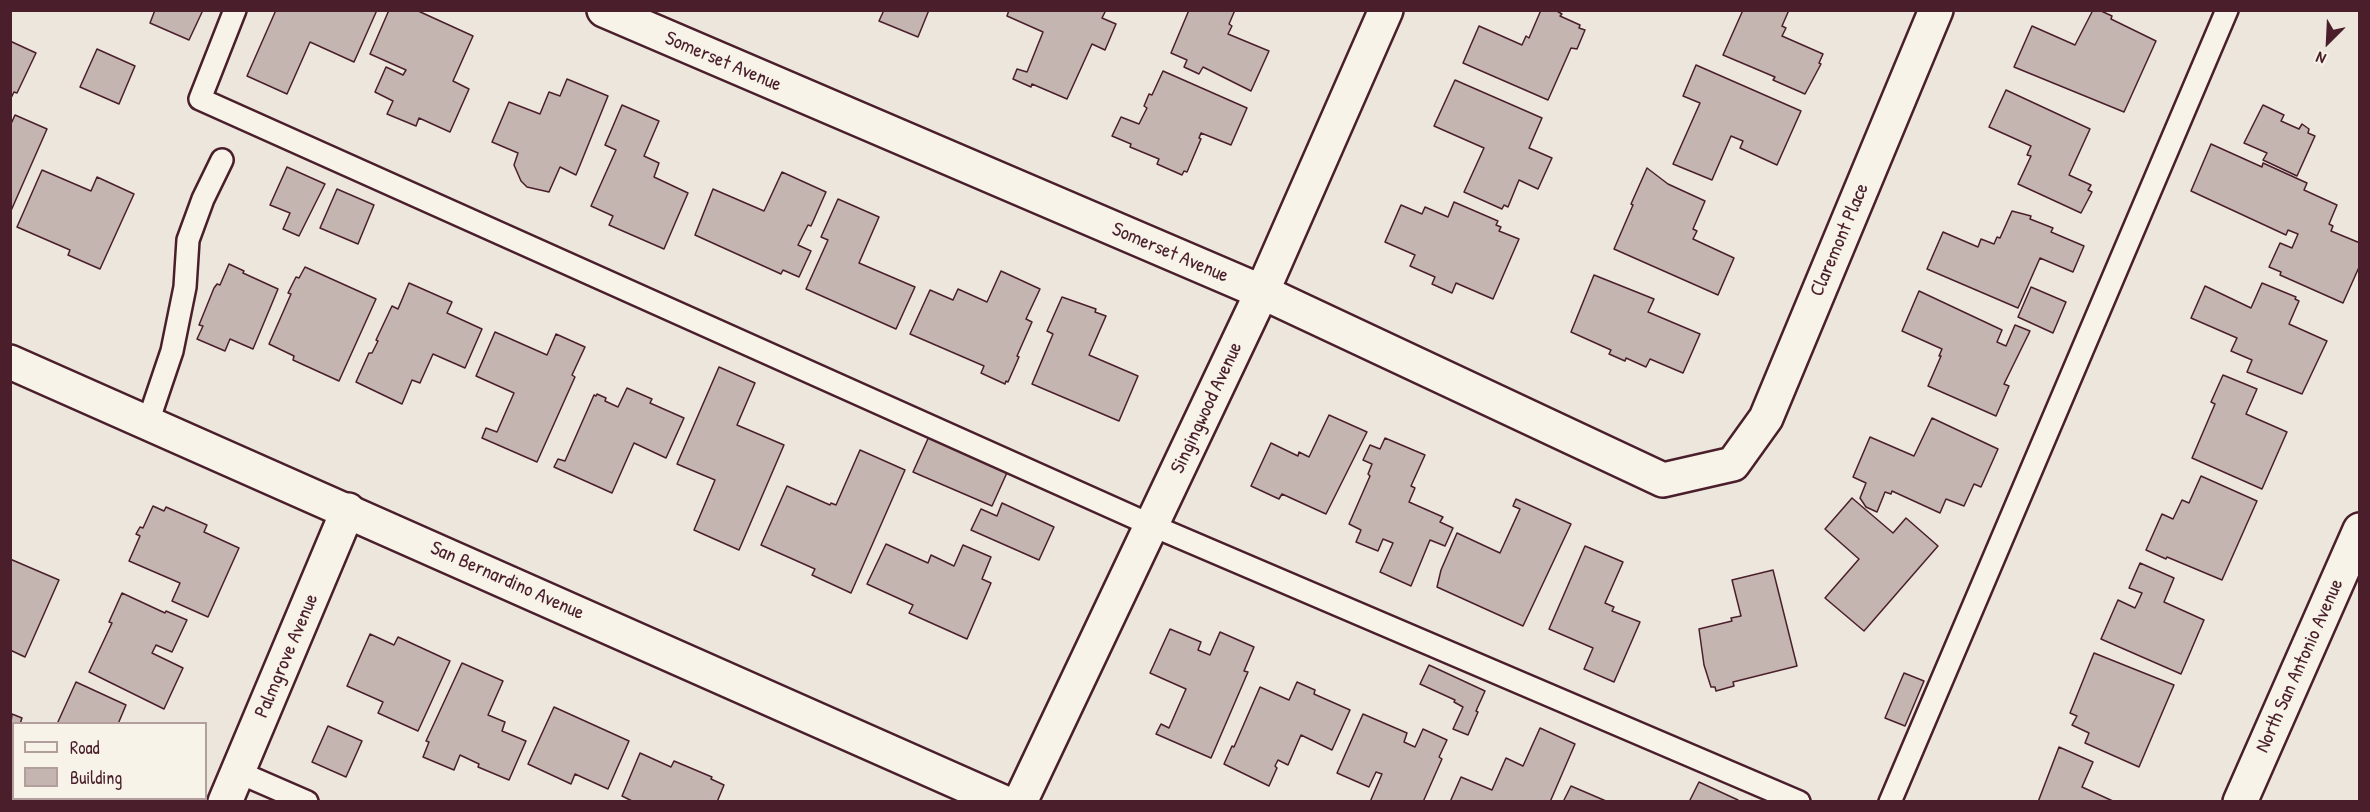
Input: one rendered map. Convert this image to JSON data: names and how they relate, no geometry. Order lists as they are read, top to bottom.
{
  "streets": {
    "street": [
      "Somerset Avenue",
      "Claremont Place",
      "Singingwood Avenue",
      "San Bernardino Avenue",
      "Palmgrove Avenue",
      "North San Antonio Avenue"
    ]
  },
  "crossings": [
    ["Somerset Avenue", "Claremont Place"],
    ["Somerset Avenue", "Singingwood Avenue"],
    ["San Bernardino Avenue", "Palmgrove Avenue"]
  ],
  "legend": ["Road", "Building"],
  "north": "bottom left"
}
